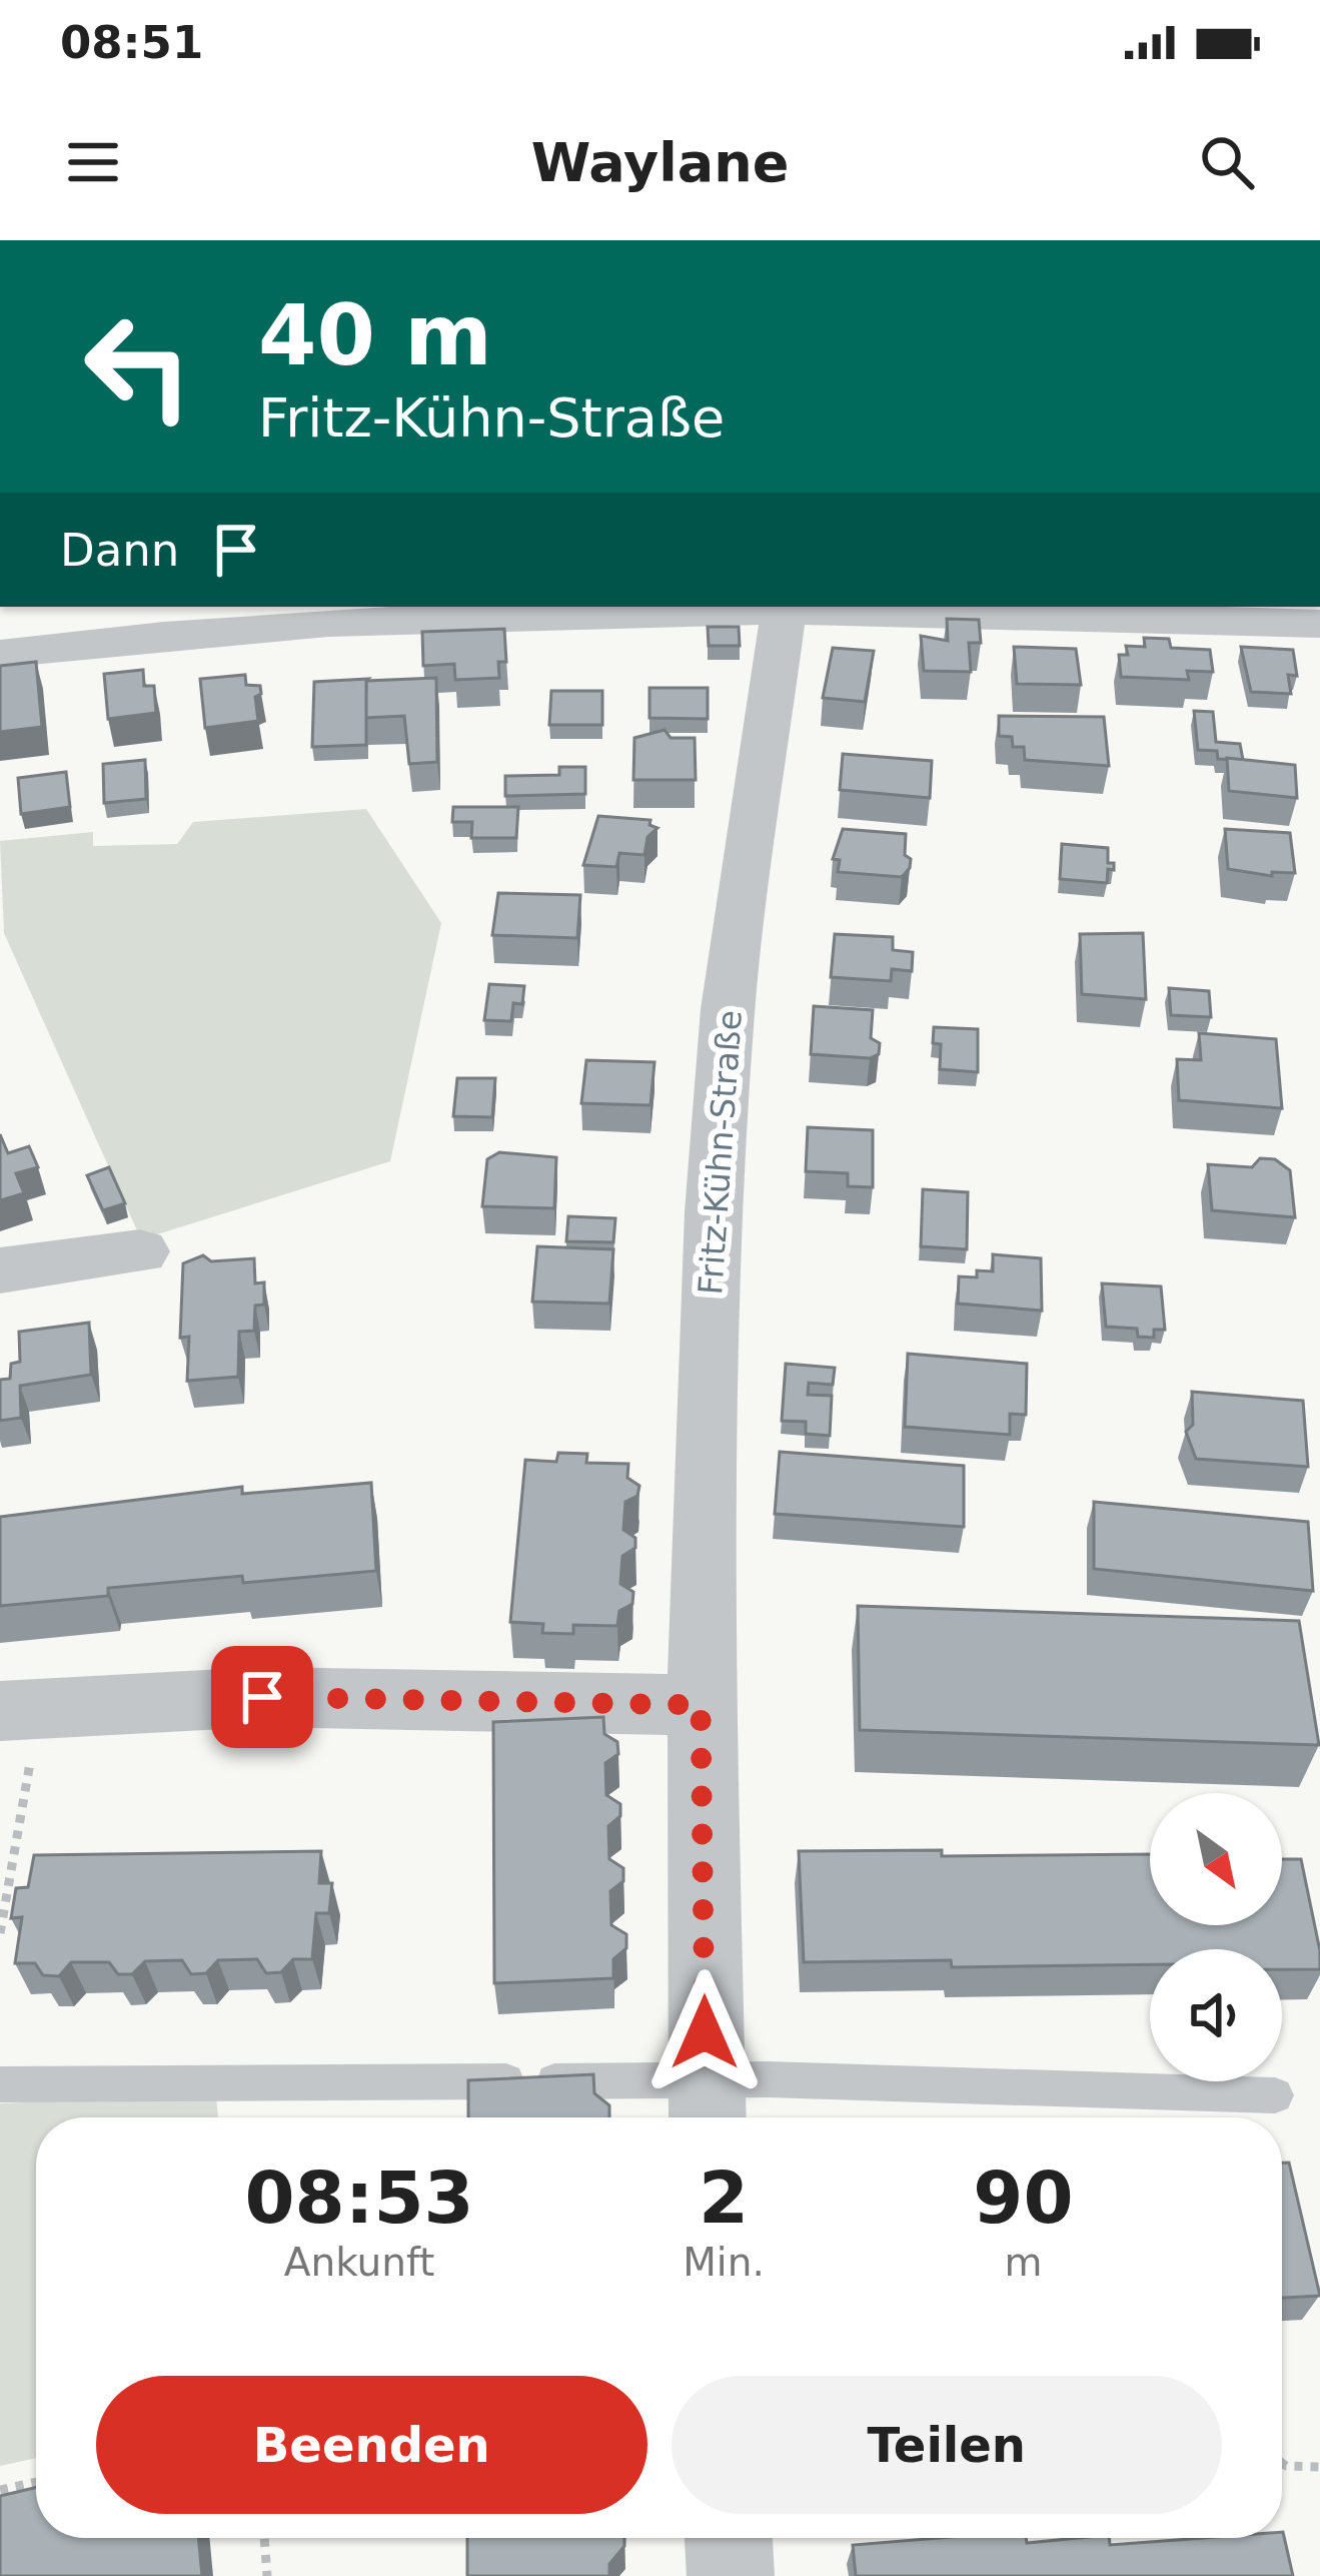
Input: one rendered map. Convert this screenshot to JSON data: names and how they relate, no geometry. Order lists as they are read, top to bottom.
{
  "streets": {
    "street": ["Fritz-Kühn-Straße"]
  },
  "north": "bottom right",
  "page": {
    "status": "08:51",
    "header": "Waylane",
    "turn": ["40 m", "Fritz-Kühn-Straße"],
    "then": "Dann",
    "eta": [
      "08:53",
      "Ankunft",
      "2",
      "Min.",
      "90",
      "m"
    ],
    "buttons": ["Beenden", "Teilen"]
  }
}
